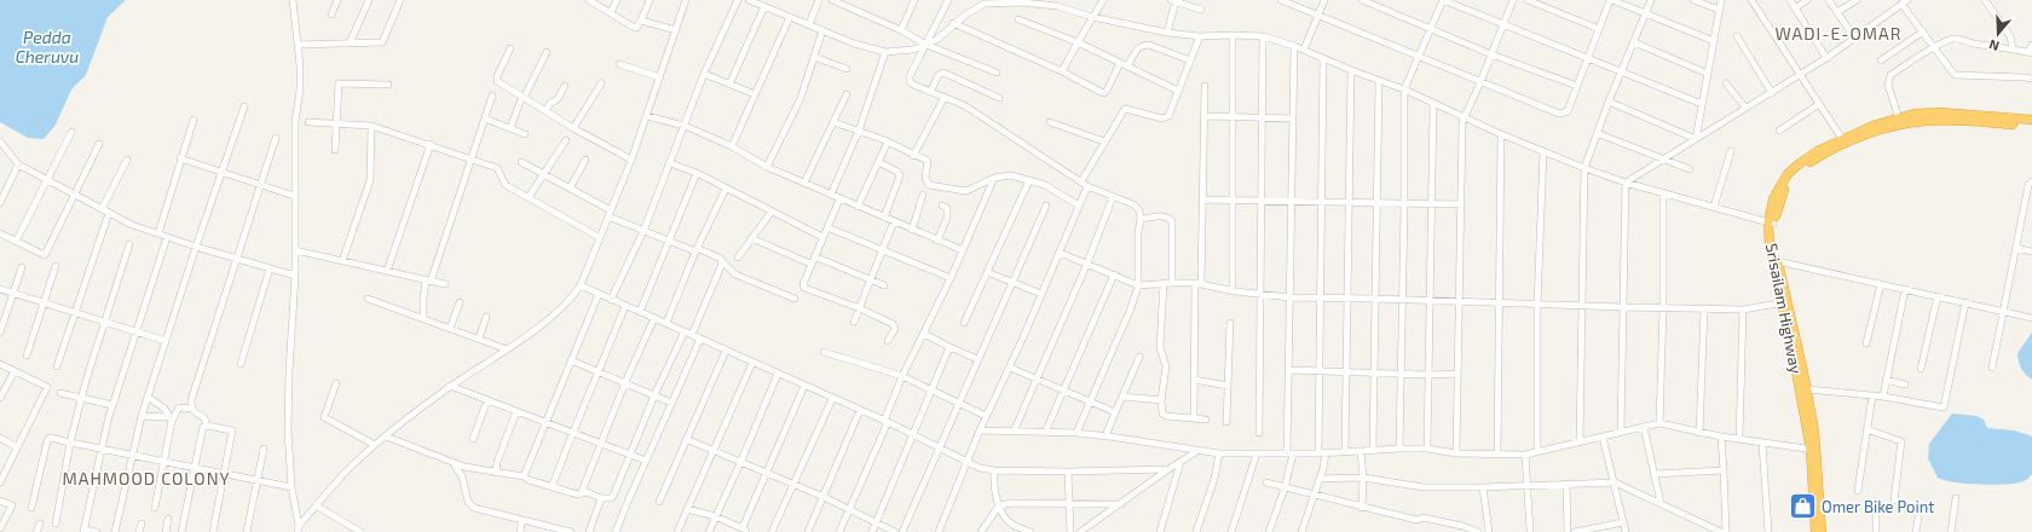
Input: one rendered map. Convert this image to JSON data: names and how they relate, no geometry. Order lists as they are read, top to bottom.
{
  "streets": {
    "highway": ["Srisailam Highway"]
  },
  "districts": ["WADI-E-OMAR", "MAHMOOD COLONY"],
  "water": ["Pedda Cheruvu"],
  "places": {
    "shop": ["Omer Bike Point"]
  },
  "north": "bottom"
}
